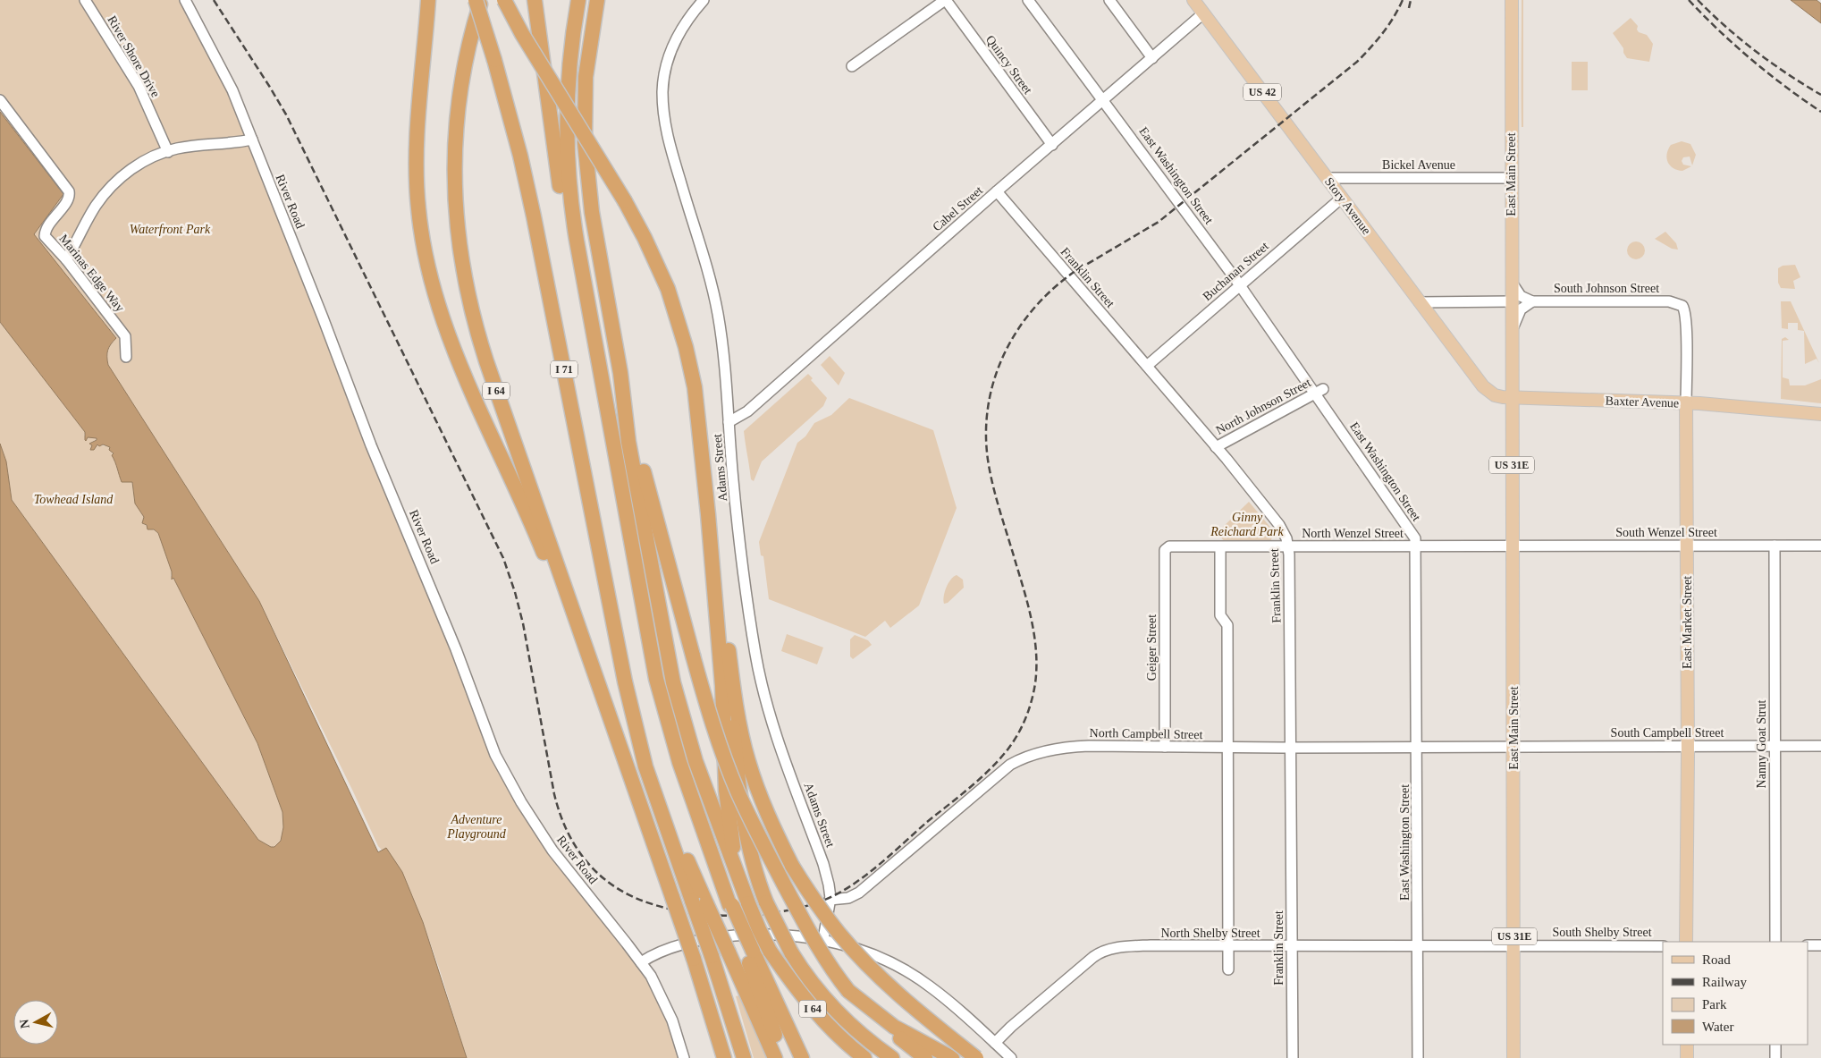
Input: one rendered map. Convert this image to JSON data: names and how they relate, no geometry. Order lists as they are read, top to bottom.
{
  "streets": {
    "highway": ["I 71", "I 64"],
    "main road": [
      "US 42",
      "East Main Street",
      "Story Avenue",
      "Baxter Avenue",
      "US 31E",
      "East Market Street"
    ],
    "street": [
      "River Shore Drive",
      "Quincy Street",
      "Bickel Avenue",
      "East Washington Street",
      "River Road",
      "Cabel Street",
      "Buchanan Street",
      "Marinas Edge Way",
      "Franklin Street",
      "South Johnson Street",
      "North Johnson Street",
      "Adams Street",
      "South Wenzel Street",
      "North Wenzel Street",
      "Geiger Street",
      "South Campbell Street",
      "North Campbell Street",
      "Nanny Goat Strut",
      "South Shelby Street",
      "North Shelby Street"
    ]
  },
  "crossings": [
    ["Quincy Street", "Cabel Street"],
    ["Bickel Avenue", "East Main Street"],
    ["Bickel Avenue", "Story Avenue"],
    ["East Main Street", "Story Avenue"],
    ["East Main Street", "Baxter Avenue"],
    ["East Main Street", "South Wenzel Street"],
    ["East Main Street", "North Wenzel Street"],
    ["East Main Street", "South Campbell Street"],
    ["East Main Street", "North Campbell Street"],
    ["East Main Street", "South Shelby Street"],
    ["East Main Street", "North Shelby Street"],
    ["East Washington Street", "Cabel Street"],
    ["East Washington Street", "Buchanan Street"],
    ["East Washington Street", "North Johnson Street"],
    ["East Washington Street", "North Wenzel Street"],
    ["East Washington Street", "North Campbell Street"],
    ["East Washington Street", "North Shelby Street"],
    ["Story Avenue", "Cabel Street"],
    ["Story Avenue", "Buchanan Street"],
    ["Story Avenue", "Baxter Avenue"],
    ["Cabel Street", "Franklin Street"],
    ["Cabel Street", "Adams Street"],
    ["Buchanan Street", "Franklin Street"],
    ["Franklin Street", "North Johnson Street"],
    ["Franklin Street", "North Wenzel Street"],
    ["Franklin Street", "North Campbell Street"],
    ["Franklin Street", "North Shelby Street"],
    ["South Johnson Street", "East Market Street"],
    ["Baxter Avenue", "East Market Street"],
    ["Adams Street", "North Campbell Street"],
    ["South Wenzel Street", "North Wenzel Street"],
    ["South Wenzel Street", "East Market Street"],
    ["South Wenzel Street", "Nanny Goat Strut"],
    ["North Wenzel Street", "Geiger Street"],
    ["East Market Street", "South Campbell Street"],
    ["Geiger Street", "North Campbell Street"],
    ["South Campbell Street", "North Campbell Street"],
    ["South Campbell Street", "Nanny Goat Strut"],
    ["South Shelby Street", "North Shelby Street"]
  ],
  "parks": [
    "Waterfront Park",
    "Towhead Island",
    "Ginny Reichard Park",
    "Adventure Playground"
  ],
  "legend": [
    "Road",
    "Railway",
    "Park",
    "Water"
  ],
  "north": "left"
}
